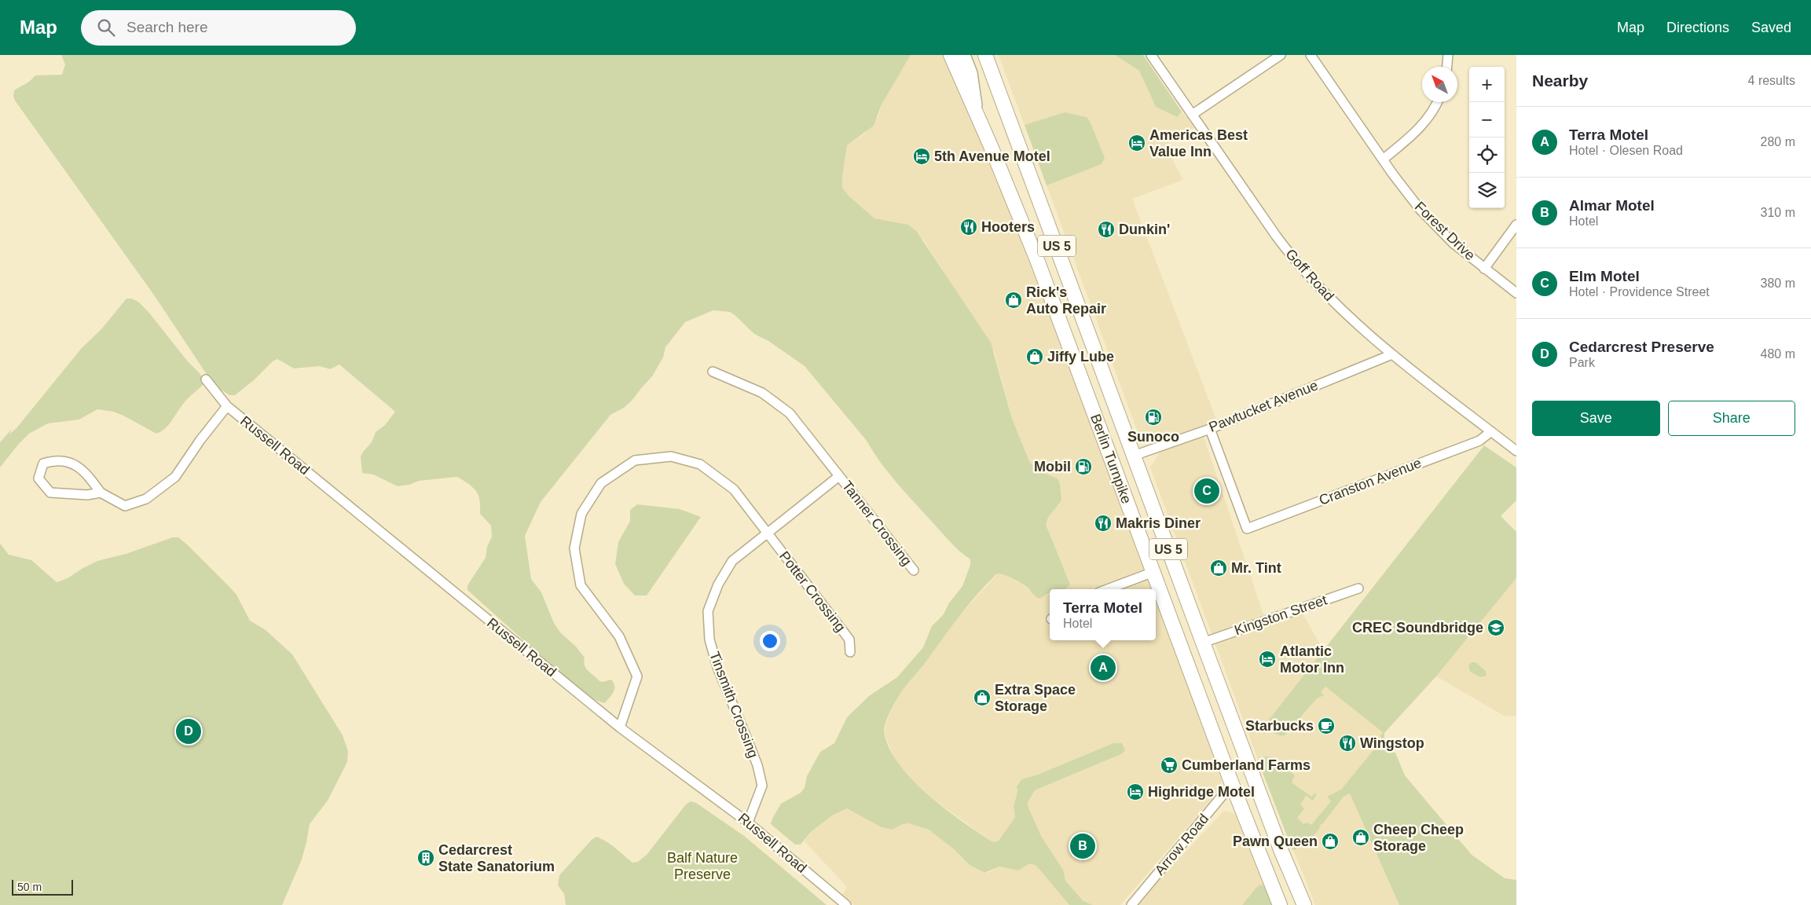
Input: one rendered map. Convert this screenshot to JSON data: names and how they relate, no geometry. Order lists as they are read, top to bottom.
{
  "streets": {
    "highway": ["US 5", "Berlin Turnpike"],
    "street": [
      "Forest Drive",
      "Goff Road",
      "Pawtucket Avenue",
      "Russell Road",
      "Cranston Avenue",
      "Tanner Crossing",
      "Potter Crossing",
      "Kingston Street",
      "Tinsmith Crossing",
      "Arrow Road"
    ]
  },
  "crossings": [
    ["US 5", "Berlin Turnpike"],
    ["Goff Road", "Pawtucket Avenue"],
    ["Goff Road", "Cranston Avenue"],
    ["Pawtucket Avenue", "Berlin Turnpike"],
    ["Pawtucket Avenue", "Cranston Avenue"],
    ["Russell Road", "Potter Crossing"],
    ["Russell Road", "Tinsmith Crossing"],
    ["Berlin Turnpike", "Kingston Street"],
    ["Berlin Turnpike", "Arrow Road"],
    ["Tanner Crossing", "Tinsmith Crossing"],
    ["Potter Crossing", "Tinsmith Crossing"]
  ],
  "parks": ["Balf Nature Preserve"],
  "places": {
    "hotel": [
      "Americas Best Value Inn",
      "5th Avenue Motel",
      "Atlantic Motor Inn",
      "Highridge Motel"
    ],
    "restaurant": [
      "Hooters",
      "Dunkin'",
      "Makris Diner",
      "Wingstop"
    ],
    "shop": [
      "Rick's Auto Repair",
      "Jiffy Lube",
      "Mr. Tint",
      "Extra Space Storage",
      "Cheep Cheep Storage",
      "Pawn Queen"
    ],
    "fuel station": ["Sunoco", "Mobil"],
    "school or university": ["CREC Soundbridge"],
    "cafe": ["Starbucks"],
    "supermarket": ["Cumberland Farms"],
    "building": ["Cedarcrest State Sanatorium"]
  },
  "scale_bar": "50 m",
  "north": "top left",
  "page": {
    "header": "Map",
    "search": "Search here",
    "nav": ["Map", "Directions", "Saved"],
    "heading": ["Nearby", "4 results"],
    "map_buttons": ["+", "−"],
    "list": [
      {
        "mark": "A",
        "name": "Terra Motel",
        "note": "Hotel · Olesen Road",
        "value": "280 m"
      },
      {
        "mark": "B",
        "name": "Almar Motel",
        "note": "Hotel",
        "value": "310 m"
      },
      {
        "mark": "C",
        "name": "Elm Motel",
        "note": "Hotel · Providence Street",
        "value": "380 m"
      },
      {
        "mark": "D",
        "name": "Cedarcrest Preserve",
        "note": "Park",
        "value": "480 m"
      }
    ],
    "buttons": ["Save", "Share"],
    "pins": [
      "C",
      "A",
      "D",
      "B"
    ],
    "popup": ["Terra Motel", "Hotel"],
    "scale": "50 m"
  }
}
